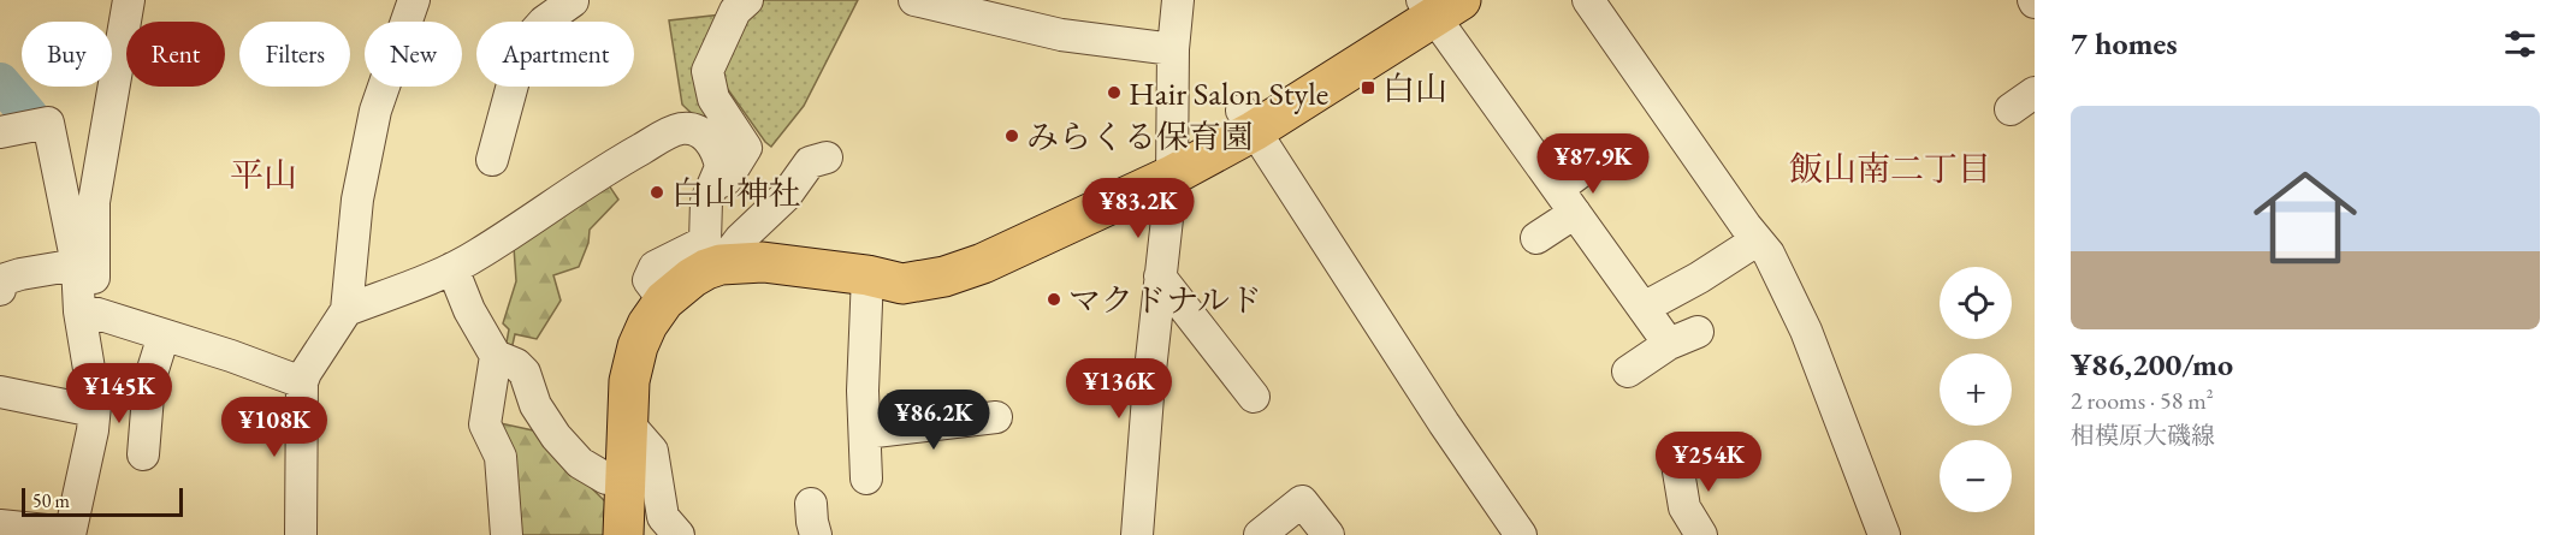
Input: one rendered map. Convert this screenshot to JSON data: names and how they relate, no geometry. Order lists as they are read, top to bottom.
{
  "districts": ["飯山南二丁目", "平山"],
  "places": {
    "transit": ["白山"],
    "other": [
      "Hair Salon Style",
      "みらくる保育園",
      "白山神社",
      "マクドナルド"
    ]
  },
  "scale_bar": "50 m",
  "page": {
    "heading": "7 homes",
    "chip": [
      "Buy",
      "Rent",
      "Filters",
      "New",
      "Apartment"
    ],
    "list": [
      {
        "name": "¥86,200/mo",
        "note": "2 rooms · 58 m² · 相模原大磯線"
      }
    ],
    "price": [
      "¥87.9K",
      "¥83.2K",
      "¥136K",
      "¥145K",
      "¥86.2K",
      "¥108K",
      "¥254K"
    ],
    "map_buttons": ["+", "−"],
    "scale": "50 m"
  }
}
